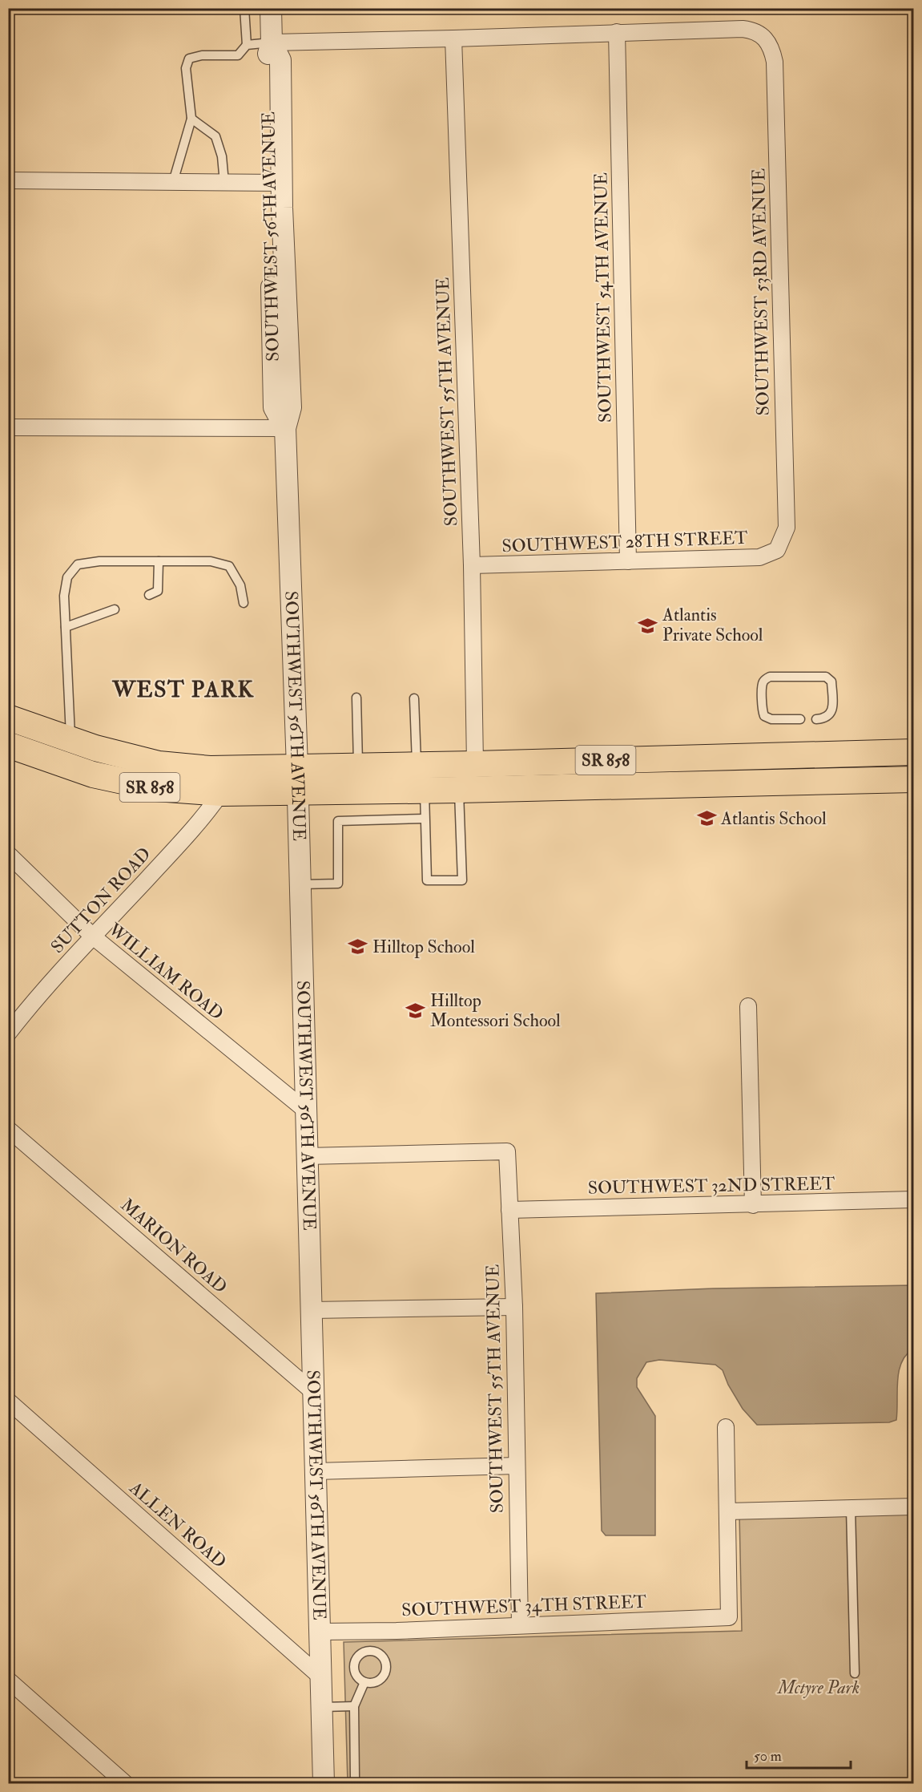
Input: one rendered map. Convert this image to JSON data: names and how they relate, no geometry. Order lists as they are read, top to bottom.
{
  "streets": {
    "main road": ["SR 858"],
    "street": [
      "SOUTHWEST 56TH AVENUE",
      "SOUTHWEST 53RD AVENUE",
      "SOUTHWEST 54TH AVENUE",
      "SOUTHWEST 55TH AVENUE",
      "SOUTHWEST 28TH STREET",
      "SUTTON ROAD",
      "WILLIAM ROAD",
      "SOUTHWEST 32ND STREET",
      "MARION ROAD",
      "ALLEN ROAD",
      "SOUTHWEST 34TH STREET"
    ]
  },
  "crossings": [
    ["SOUTHWEST 56TH AVENUE", "SOUTHWEST 55TH AVENUE"],
    ["SOUTHWEST 56TH AVENUE", "SR 858"],
    ["SOUTHWEST 56TH AVENUE", "WILLIAM ROAD"],
    ["SOUTHWEST 56TH AVENUE", "MARION ROAD"],
    ["SOUTHWEST 56TH AVENUE", "ALLEN ROAD"],
    ["SOUTHWEST 56TH AVENUE", "SOUTHWEST 34TH STREET"],
    ["SOUTHWEST 53RD AVENUE", "SOUTHWEST 54TH AVENUE"],
    ["SOUTHWEST 53RD AVENUE", "SOUTHWEST 28TH STREET"],
    ["SOUTHWEST 54TH AVENUE", "SOUTHWEST 28TH STREET"],
    ["SOUTHWEST 55TH AVENUE", "SOUTHWEST 28TH STREET"],
    ["SOUTHWEST 55TH AVENUE", "SR 858"],
    ["SOUTHWEST 55TH AVENUE", "SOUTHWEST 32ND STREET"],
    ["SOUTHWEST 55TH AVENUE", "SOUTHWEST 34TH STREET"],
    ["SR 858", "SUTTON ROAD"],
    ["SUTTON ROAD", "WILLIAM ROAD"]
  ],
  "districts": ["WEST PARK"],
  "parks": ["Mctyre Park"],
  "places": {
    "school or university": [
      "Atlantis Private School",
      "Atlantis School",
      "Hilltop School",
      "Hilltop Montessori School"
    ]
  },
  "scale_bar": "50 m"
}
